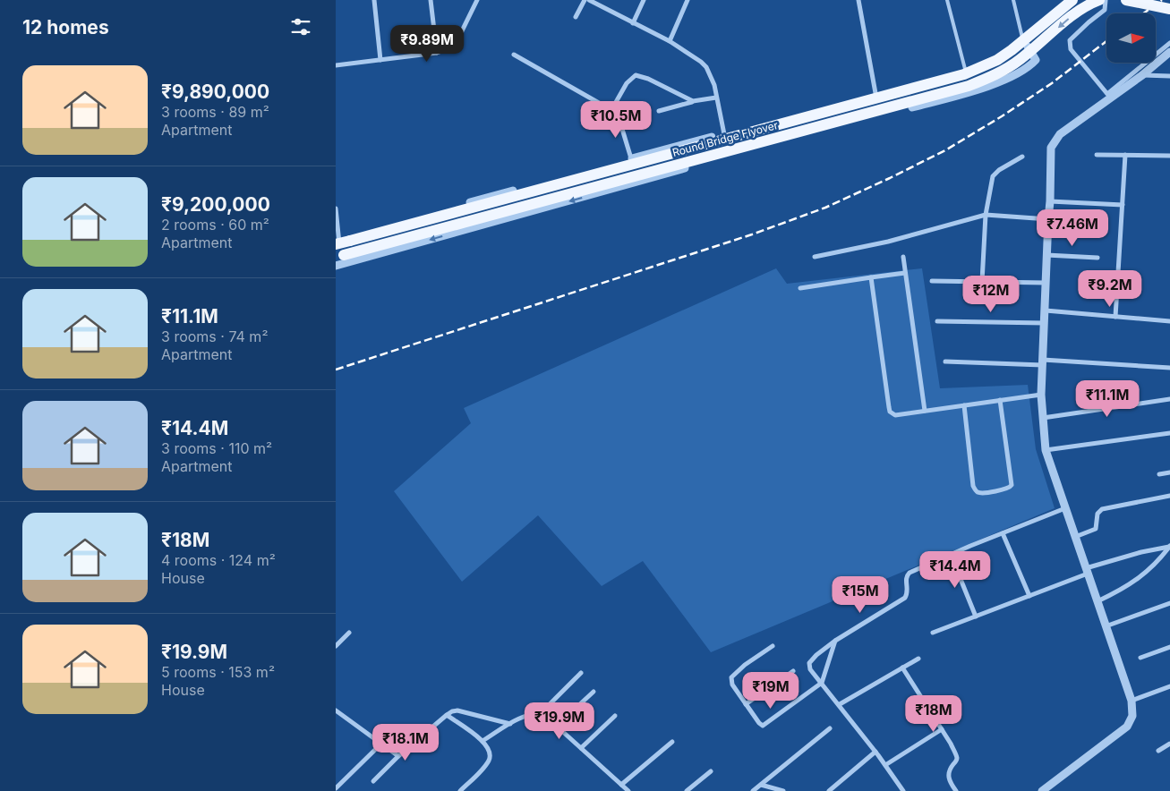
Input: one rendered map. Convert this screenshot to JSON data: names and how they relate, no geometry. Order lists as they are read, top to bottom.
{
  "streets": {
    "main road": ["Round Bridge Flyover"]
  },
  "north": "right",
  "page": {
    "heading": "12 homes",
    "price": [
      "₹9.89M",
      "₹10.5M",
      "₹7.46M",
      "₹9.2M",
      "₹12M",
      "₹11.1M",
      "₹14.4M",
      "₹15M",
      "₹19M",
      "₹18M",
      "₹19.9M",
      "₹18.1M"
    ],
    "list": [
      {
        "name": "₹9,890,000",
        "note": "3 rooms · 89 m² · Apartment"
      },
      {
        "name": "₹9,200,000",
        "note": "2 rooms · 60 m² · Apartment"
      },
      {
        "name": "₹11.1M",
        "note": "3 rooms · 74 m² · Apartment"
      },
      {
        "name": "₹14.4M",
        "note": "3 rooms · 110 m² · Apartment"
      },
      {
        "name": "₹18M",
        "note": "4 rooms · 124 m² · House"
      },
      {
        "name": "₹19.9M",
        "note": "5 rooms · 153 m² · House"
      }
    ]
  }
}
